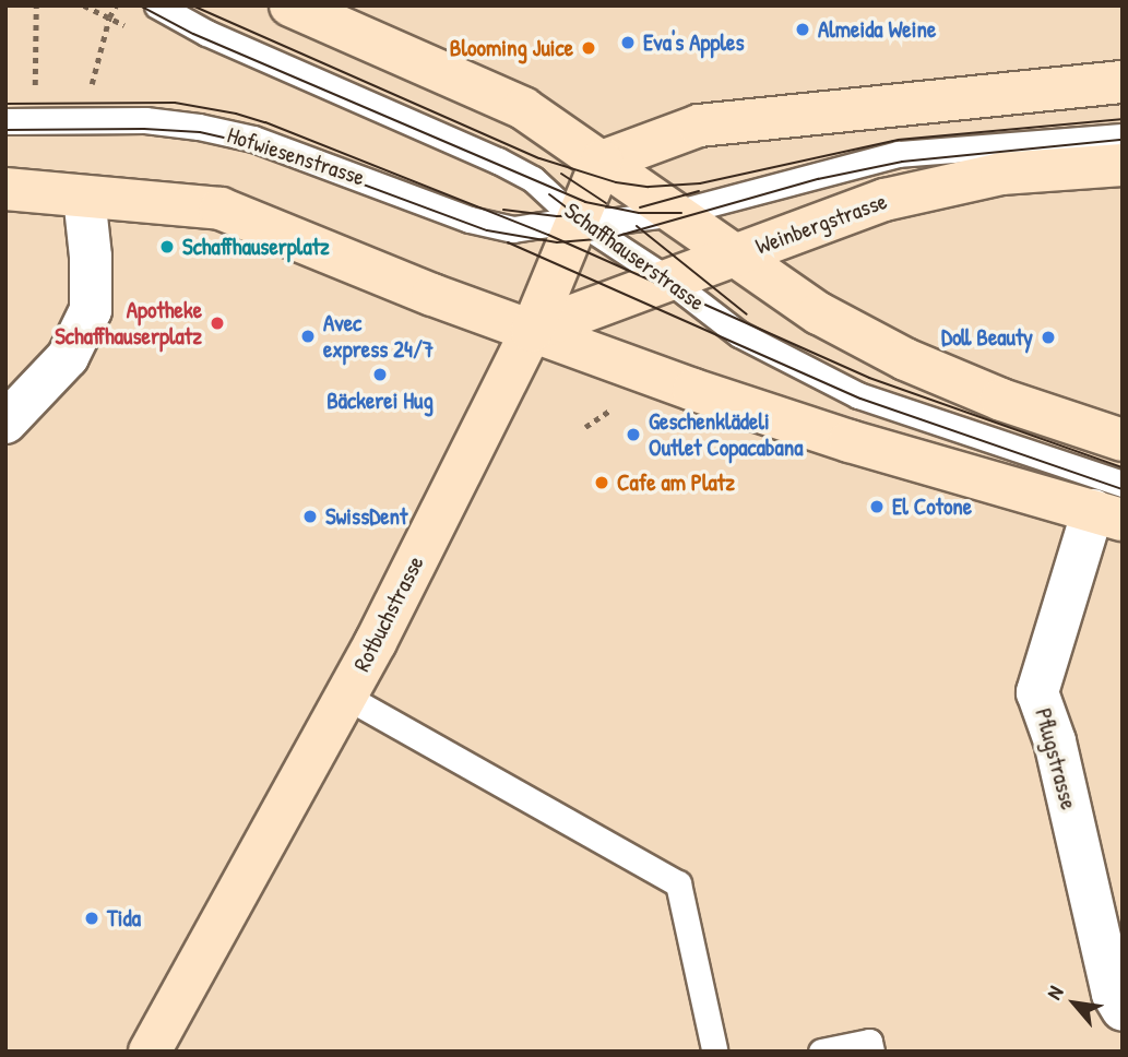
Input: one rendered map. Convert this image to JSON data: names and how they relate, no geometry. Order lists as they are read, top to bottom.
{
  "streets": {
    "street": ["Weinbergstrasse", "Rotbuchstrasse", "Pflugstrasse"],
    "lane": ["Hofwiesenstrasse", "Schaffhauserstrasse"]
  },
  "crossings": [
    ["Hofwiesenstrasse", "Weinbergstrasse"],
    ["Hofwiesenstrasse", "Schaffhauserstrasse"],
    ["Hofwiesenstrasse", "Rotbuchstrasse"],
    ["Weinbergstrasse", "Schaffhauserstrasse"],
    ["Weinbergstrasse", "Rotbuchstrasse"],
    ["Schaffhauserstrasse", "Rotbuchstrasse"],
    ["Schaffhauserstrasse", "Pflugstrasse"]
  ],
  "places": [
    "Almeida Weine",
    "Eva's Apples",
    "Blooming Juice",
    "Schaffhauserplatz",
    "Apotheke Schaffhauserplatz",
    "Avec express 24/7",
    "Doll Beauty",
    "Bäckerei Hug",
    "Geschenklädeli Outlet Copacabana",
    "Cafe am Platz",
    "El Cotone",
    "SwissDent",
    "Tida"
  ],
  "north": "top left"
}
